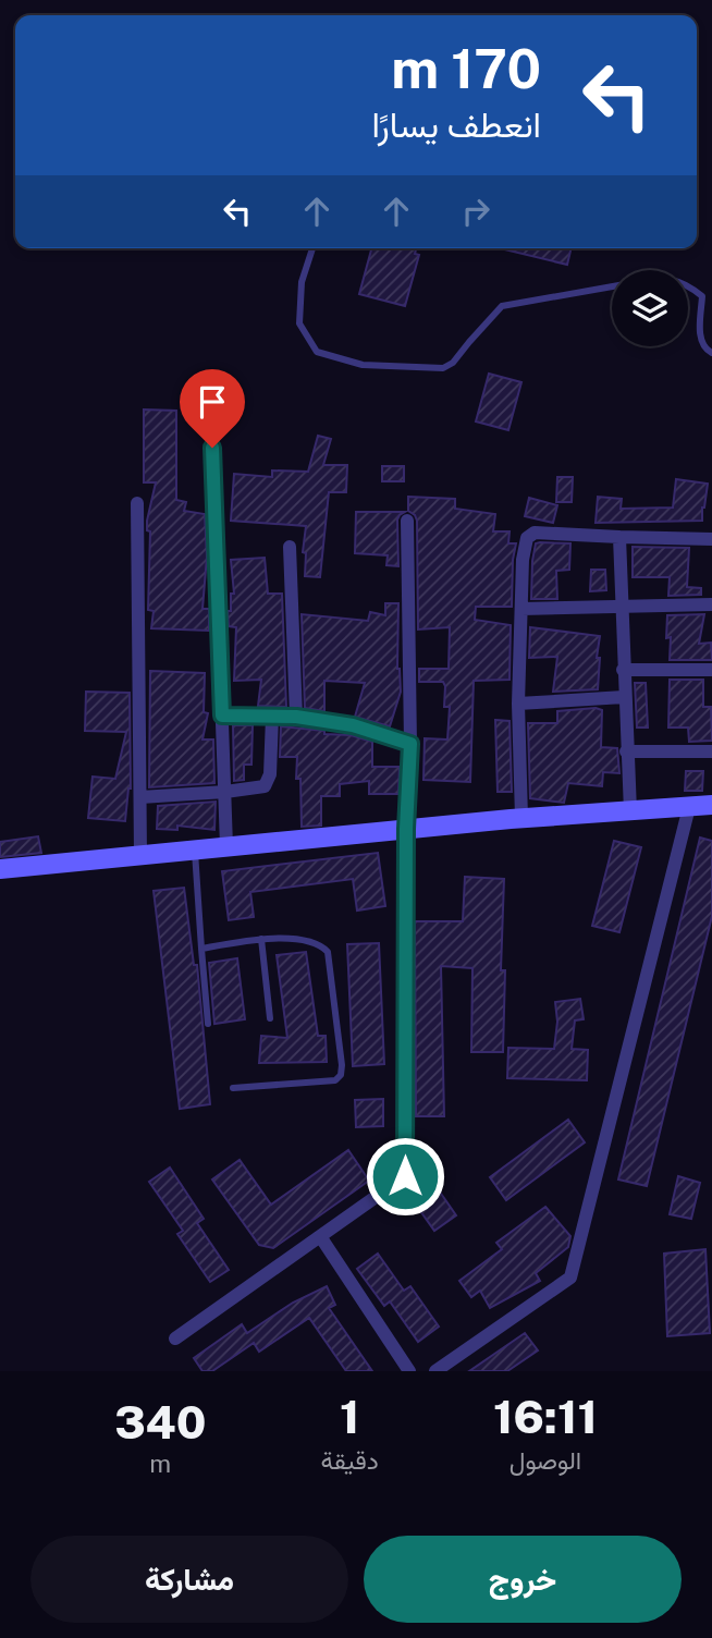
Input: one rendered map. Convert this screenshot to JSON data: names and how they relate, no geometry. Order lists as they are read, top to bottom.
{
  "page": {
    "turn": ["170 m", "انعطف يسارًا"],
    "eta": [
      "16:11",
      "الوصول",
      "1",
      "دقيقة",
      "340",
      "m"
    ],
    "buttons": ["خروج", "مشاركة"]
  }
}
